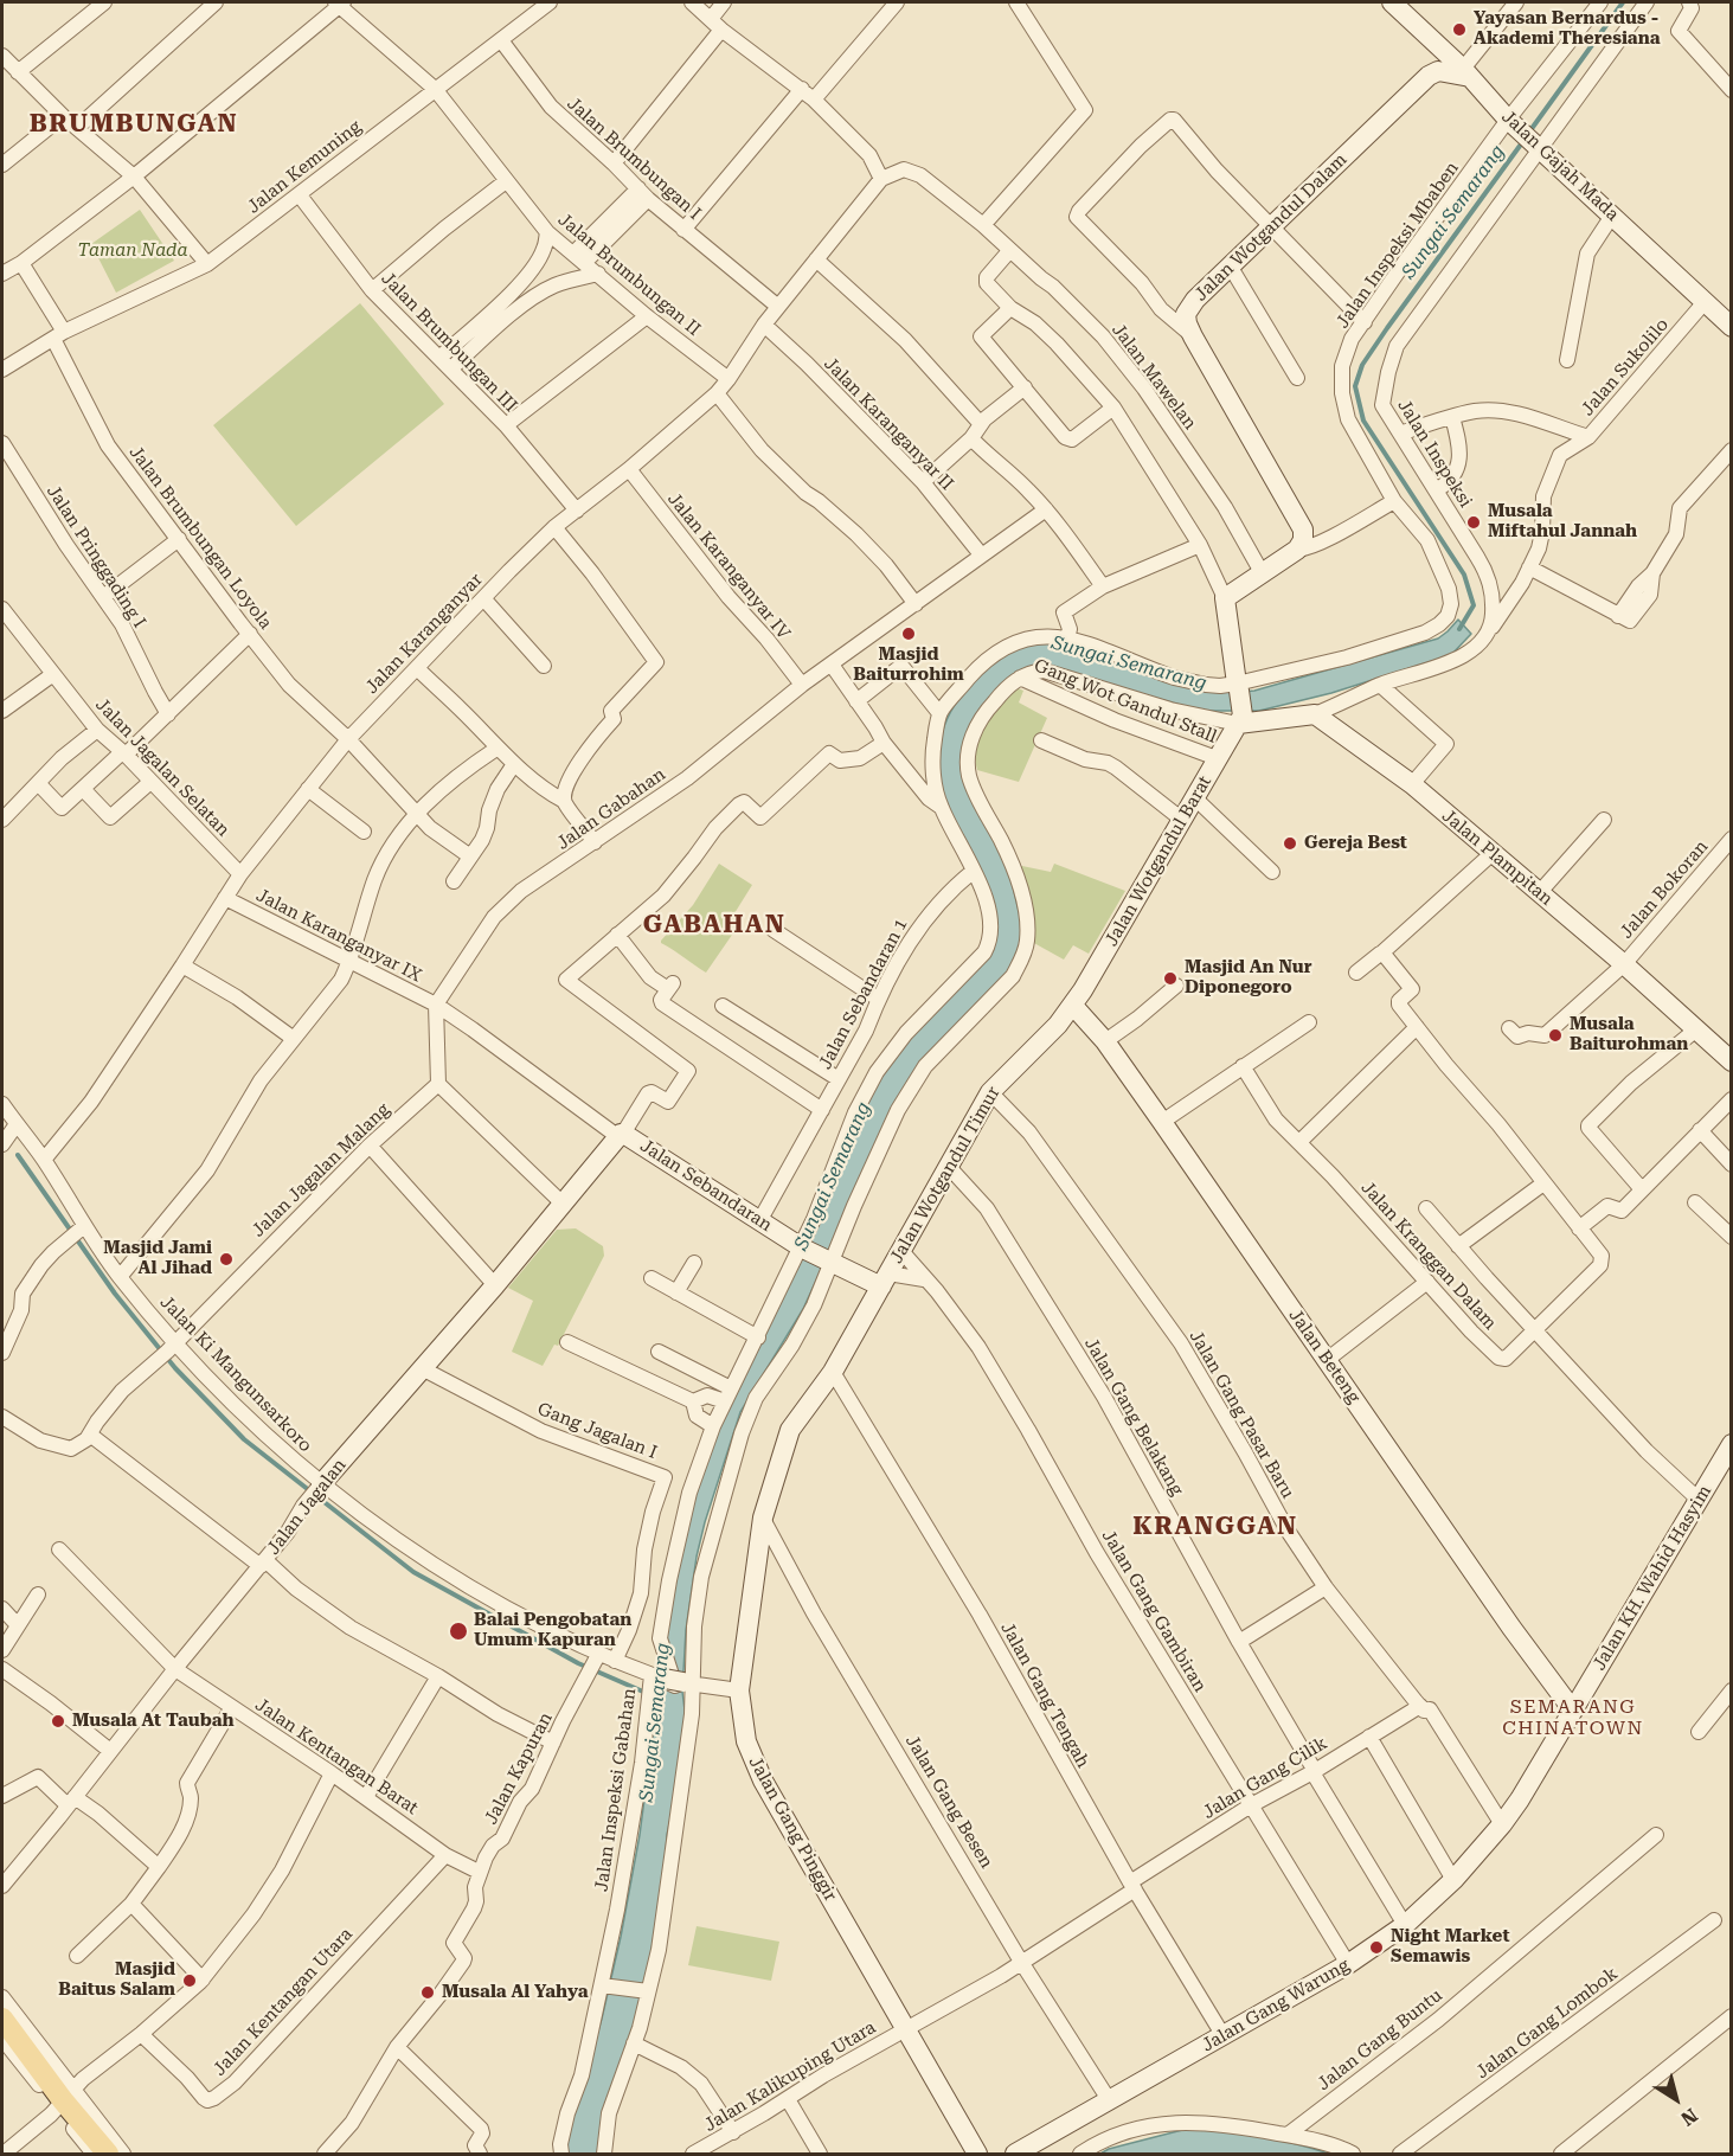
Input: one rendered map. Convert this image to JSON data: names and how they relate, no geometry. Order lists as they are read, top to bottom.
{
  "streets": {
    "street": [
      "Jalan Brumbungan I",
      "Jalan Gajah Mada",
      "Jalan Kemuning",
      "Jalan Wotgandul Dalam",
      "Jalan Inspeksi Mbaben",
      "Jalan Brumbungan II",
      "Jalan Brumbungan III",
      "Jalan Sukolilo",
      "Jalan Mawelan",
      "Jalan Karanganyar II",
      "Jalan Inspeksi",
      "Jalan Brumbungan Loyola",
      "Jalan Pringgading I",
      "Jalan Karanganyar IV",
      "Jalan Karanganyar",
      "Gang Wot Gandul Stall",
      "Jalan Jagalan Selatan",
      "Jalan Gabahan",
      "Jalan Plampitan",
      "Jalan Wotgandul Barat",
      "Jalan Bokoran",
      "Jalan Karanganyar IX",
      "Jalan Sebandaran 1",
      "Jalan Jagalan Malang",
      "Jalan Wotgandul Timur",
      "Jalan Sebandaran",
      "Jalan Kranggan Dalam",
      "Jalan Beteng",
      "Jalan Ki Mangunsarkoro",
      "Jalan Gang Pasar Baru",
      "Jalan Gang Belakang",
      "Gang Jagalan I",
      "Jalan Jagalan",
      "Jalan KH. Wahid Hasyim",
      "Jalan Gang Gambiran",
      "Jalan Gang Tengah",
      "Jalan Kentangan Barat",
      "Jalan Kapuran",
      "Jalan Gang Cilik",
      "Jalan Inspeksi Gabahan",
      "Jalan Gang Besen",
      "Jalan Gang Pinggir",
      "Jalan Kentangan Utara",
      "Jalan Gang Warung",
      "Jalan Gang Lombok",
      "Jalan Gang Buntu",
      "Jalan Kalikuping Utara"
    ]
  },
  "crossings": [
    ["Jalan Brumbungan I", "Jalan Kemuning"],
    ["Jalan Brumbungan I", "Jalan Karanganyar"],
    ["Jalan Gajah Mada", "Jalan Wotgandul Dalam"],
    ["Jalan Gajah Mada", "Jalan Inspeksi Mbaben"],
    ["Jalan Gajah Mada", "Jalan Sukolilo"],
    ["Jalan Gajah Mada", "Jalan Inspeksi"],
    ["Jalan Kemuning", "Jalan Brumbungan II"],
    ["Jalan Kemuning", "Jalan Brumbungan III"],
    ["Jalan Kemuning", "Jalan Brumbungan Loyola"],
    ["Jalan Brumbungan II", "Jalan Karanganyar"],
    ["Jalan Brumbungan III", "Jalan Karanganyar"],
    ["Jalan Sukolilo", "Jalan Inspeksi"],
    ["Jalan Mawelan", "Jalan Karanganyar"],
    ["Jalan Karanganyar II", "Jalan Karanganyar"],
    ["Jalan Karanganyar II", "Jalan Gabahan"],
    ["Jalan Brumbungan Loyola", "Jalan Karanganyar"],
    ["Jalan Karanganyar IV", "Jalan Karanganyar"],
    ["Jalan Karanganyar IV", "Jalan Gabahan"],
    ["Jalan Karanganyar", "Jalan Jagalan Selatan"],
    ["Jalan Karanganyar", "Jalan Karanganyar IX"],
    ["Jalan Karanganyar", "Jalan Ki Mangunsarkoro"],
    ["Gang Wot Gandul Stall", "Jalan Wotgandul Barat"],
    ["Jalan Gabahan", "Jalan Karanganyar IX"],
    ["Jalan Gabahan", "Jalan Sebandaran"],
    ["Jalan Plampitan", "Jalan Bokoran"],
    ["Jalan Wotgandul Barat", "Jalan Wotgandul Timur"],
    ["Jalan Wotgandul Barat", "Jalan Beteng"],
    ["Jalan Karanganyar IX", "Jalan Sebandaran"],
    ["Jalan Sebandaran 1", "Jalan Sebandaran"],
    ["Jalan Sebandaran 1", "Jalan Inspeksi Gabahan"],
    ["Jalan Jagalan Malang", "Jalan Ki Mangunsarkoro"],
    ["Jalan Wotgandul Timur", "Jalan Sebandaran"],
    ["Jalan Wotgandul Timur", "Jalan Beteng"],
    ["Jalan Wotgandul Timur", "Jalan Gang Pasar Baru"],
    ["Jalan Wotgandul Timur", "Jalan Gang Belakang"],
    ["Jalan Wotgandul Timur", "Jalan Gang Gambiran"],
    ["Jalan Wotgandul Timur", "Jalan Gang Pinggir"],
    ["Jalan Sebandaran", "Jalan Jagalan"],
    ["Jalan Sebandaran", "Jalan Inspeksi Gabahan"],
    ["Jalan Sebandaran", "Jalan Gang Pinggir"],
    ["Jalan Kranggan Dalam", "Jalan KH. Wahid Hasyim"],
    ["Jalan Beteng", "Jalan KH. Wahid Hasyim"],
    ["Jalan Beteng", "Jalan Gang Warung"],
    ["Jalan Ki Mangunsarkoro", "Gang Jagalan I"],
    ["Jalan Ki Mangunsarkoro", "Jalan Jagalan"],
    ["Jalan Ki Mangunsarkoro", "Jalan Kapuran"],
    ["Jalan Ki Mangunsarkoro", "Jalan Inspeksi Gabahan"],
    ["Jalan Gang Pasar Baru", "Jalan Gang Cilik"],
    ["Jalan Gang Pasar Baru", "Jalan Gang Warung"],
    ["Jalan Gang Belakang", "Jalan Gang Cilik"],
    ["Jalan Gang Belakang", "Jalan Gang Warung"],
    ["Gang Jagalan I", "Jalan Jagalan"],
    ["Jalan Jagalan", "Jalan Kentangan Barat"],
    ["Jalan KH. Wahid Hasyim", "Jalan Gang Warung"],
    ["Jalan Gang Gambiran", "Jalan Gang Cilik"],
    ["Jalan Gang Gambiran", "Jalan Gang Warung"],
    ["Jalan Gang Tengah", "Jalan Gang Cilik"],
    ["Jalan Gang Tengah", "Jalan Gang Pinggir"],
    ["Jalan Gang Tengah", "Jalan Gang Warung"],
    ["Jalan Kentangan Barat", "Jalan Kapuran"],
    ["Jalan Kentangan Barat", "Jalan Kentangan Utara"],
    ["Jalan Gang Cilik", "Jalan Gang Besen"],
    ["Jalan Gang Cilik", "Jalan Gang Pinggir"],
    ["Jalan Gang Cilik", "Jalan Kalikuping Utara"],
    ["Jalan Gang Besen", "Jalan Gang Pinggir"],
    ["Jalan Gang Besen", "Jalan Gang Warung"],
    ["Jalan Gang Pinggir", "Jalan Kalikuping Utara"]
  ],
  "districts": [
    "BRUMBUNGAN",
    "GABAHAN",
    "KRANGGAN",
    "SEMARANG CHINATOWN"
  ],
  "water": ["Sungai Semarang"],
  "parks": ["Taman Nada"],
  "places": [
    "Yayasan Bernardus - Akademi Theresiana",
    "Musala Miftahul Jannah",
    "Masjid Baiturrohim",
    "Gereja Best",
    "Masjid An Nur Diponegoro",
    "Musala Baiturohman",
    "Masjid Jami Al Jihad",
    "Balai Pengobatan Umum Kapuran",
    "Musala At Taubah",
    "Night Market Semawis",
    "Masjid Baitus Salam",
    "Musala Al Yahya"
  ],
  "north": "bottom right"
}
